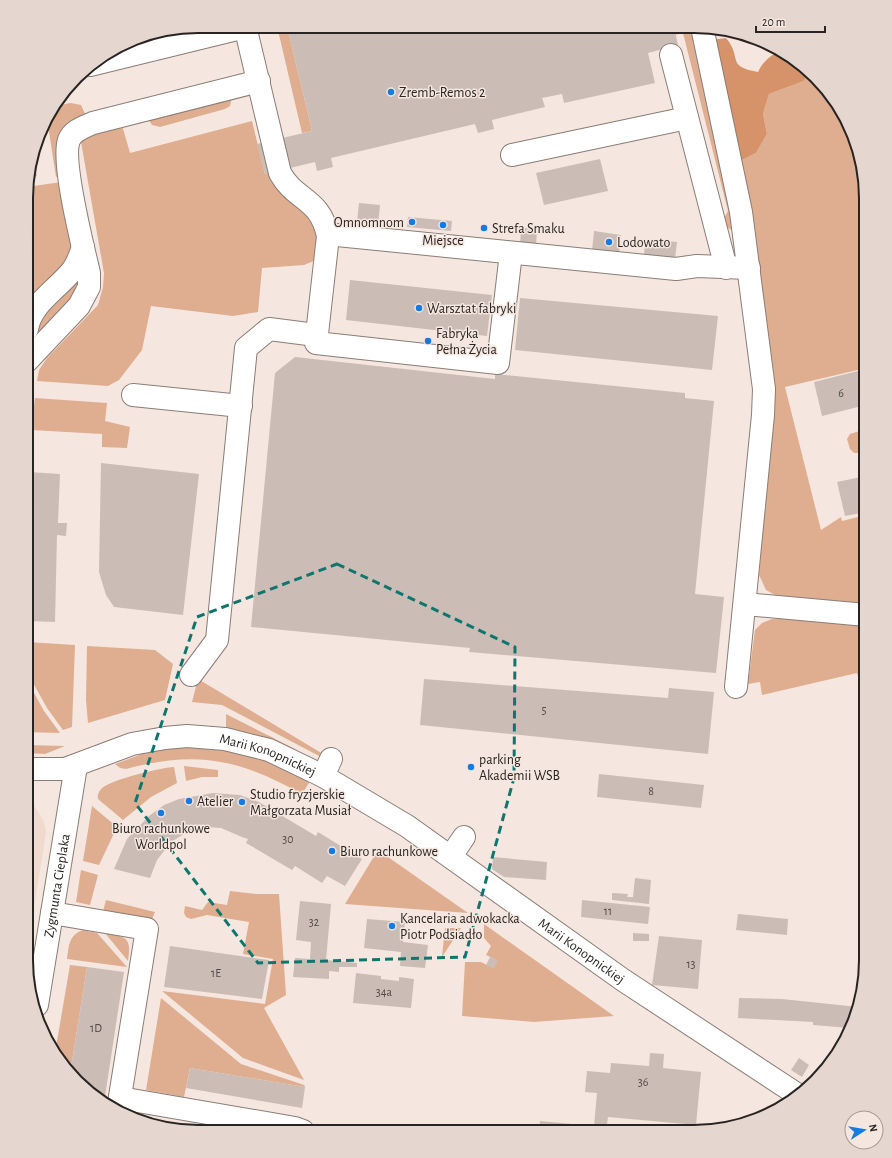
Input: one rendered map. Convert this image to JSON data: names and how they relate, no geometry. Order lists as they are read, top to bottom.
{
  "streets": {
    "street": ["Marii Konopnickiej", "Zygmunta Cieplaka"]
  },
  "crossings": [
    ["Marii Konopnickiej", "Zygmunta Cieplaka"]
  ],
  "places": [
    "Zremb-Remos 2",
    "Omnomnom",
    "Miejsce",
    "Strefa Smaku",
    "Lodowato",
    "Warsztat fabryki",
    "Fabryka Pełna Życia",
    "parking Akademii WSB",
    "Atelier",
    "Studio fryzjerskie Małgorzata Musiał",
    "Biuro rachunkowe Worldpol",
    "Biuro rachunkowe",
    "Kancelaria adwokacka Piotr Podsiadło"
  ],
  "house_numbers": [
    "6",
    "5",
    "8",
    "30",
    "11",
    "32",
    "13",
    "1E",
    "34a",
    "1D",
    "36"
  ],
  "scale_bar": "20 m",
  "north": "right"
}
